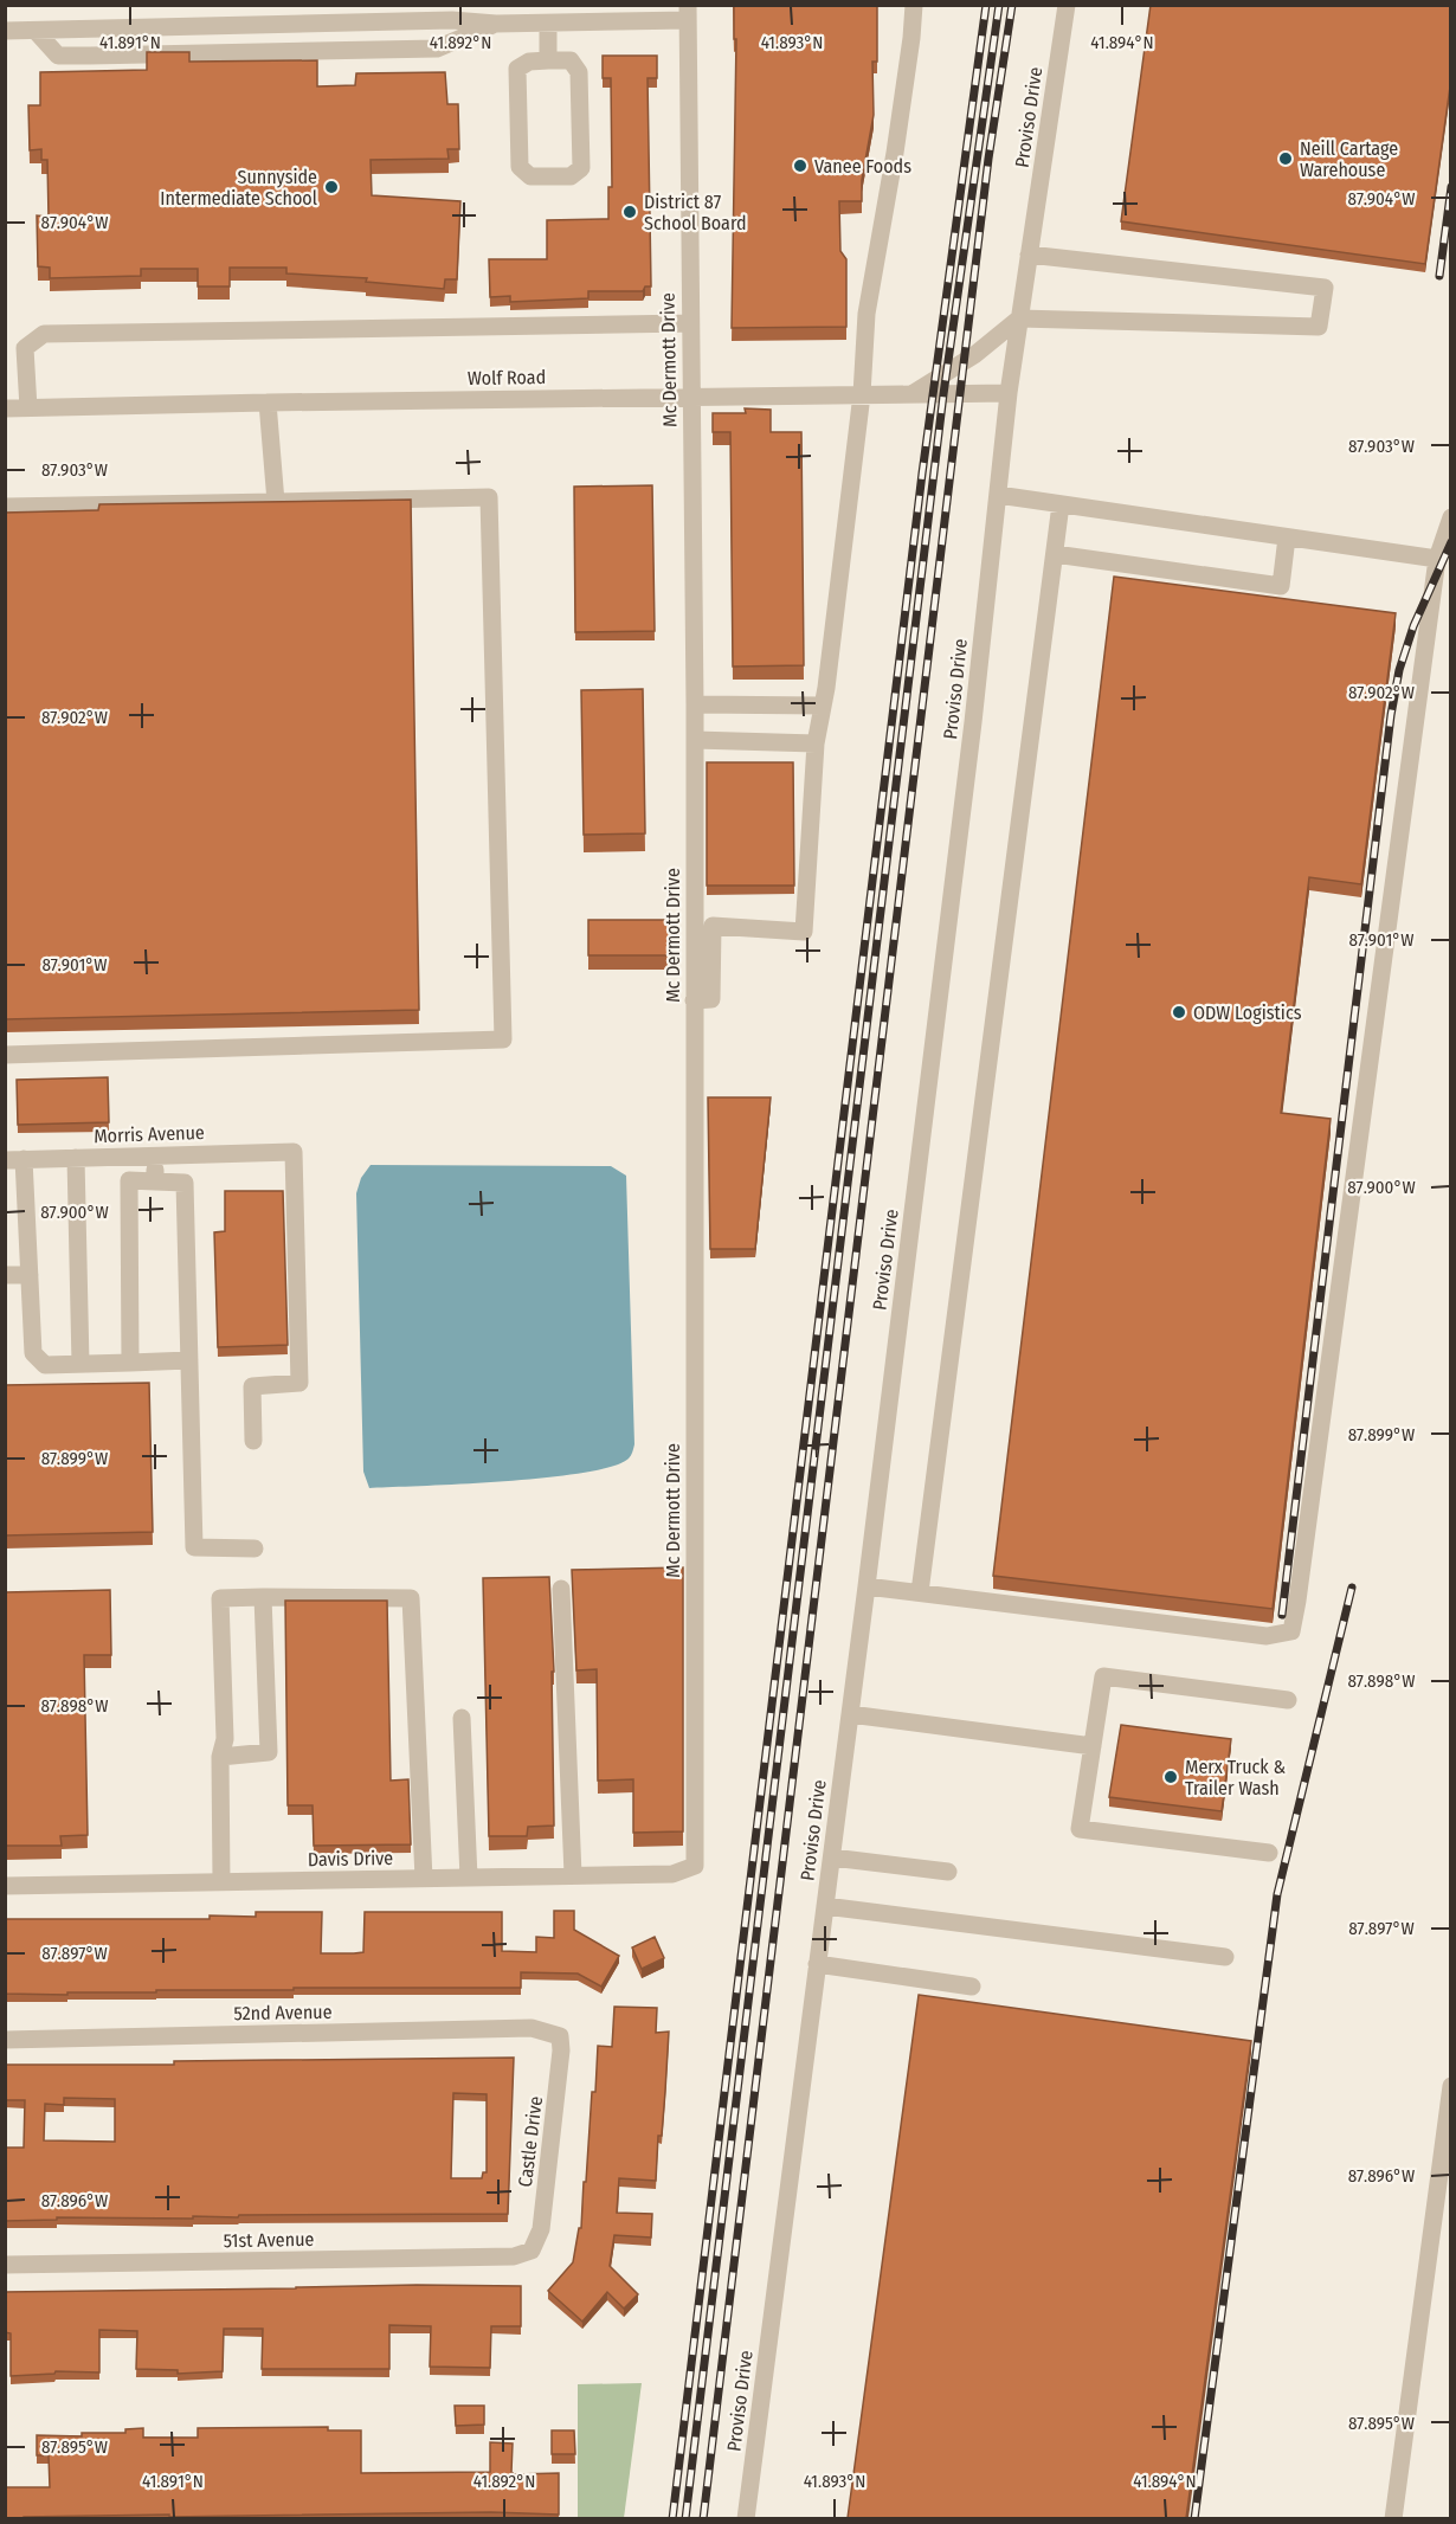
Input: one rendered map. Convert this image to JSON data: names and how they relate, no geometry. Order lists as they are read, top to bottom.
{
  "streets": {
    "street": [
      "Proviso Drive",
      "Mc Dermott Drive",
      "Wolf Road",
      "Morris Avenue",
      "Davis Drive",
      "52nd Avenue",
      "Castle Drive",
      "51st Avenue"
    ]
  },
  "crossings": [
    ["Proviso Drive", "Wolf Road"],
    ["Mc Dermott Drive", "Wolf Road"],
    ["Mc Dermott Drive", "Davis Drive"],
    ["52nd Avenue", "Castle Drive"],
    ["Castle Drive", "51st Avenue"]
  ],
  "places": [
    "Neill Cartage Warehouse",
    "Vanee Foods",
    "Sunnyside Intermediate School",
    "District 87 School Board",
    "ODW Logistics",
    "Merx Truck & Trailer Wash"
  ],
  "coordinates": [
    "41.891°N",
    "41.892°N",
    "41.893°N",
    "41.894°N",
    "87.904°W",
    "87.903°W",
    "87.902°W",
    "87.901°W",
    "87.900°W",
    "87.899°W",
    "87.898°W",
    "87.897°W",
    "87.896°W",
    "87.895°W"
  ]
}
